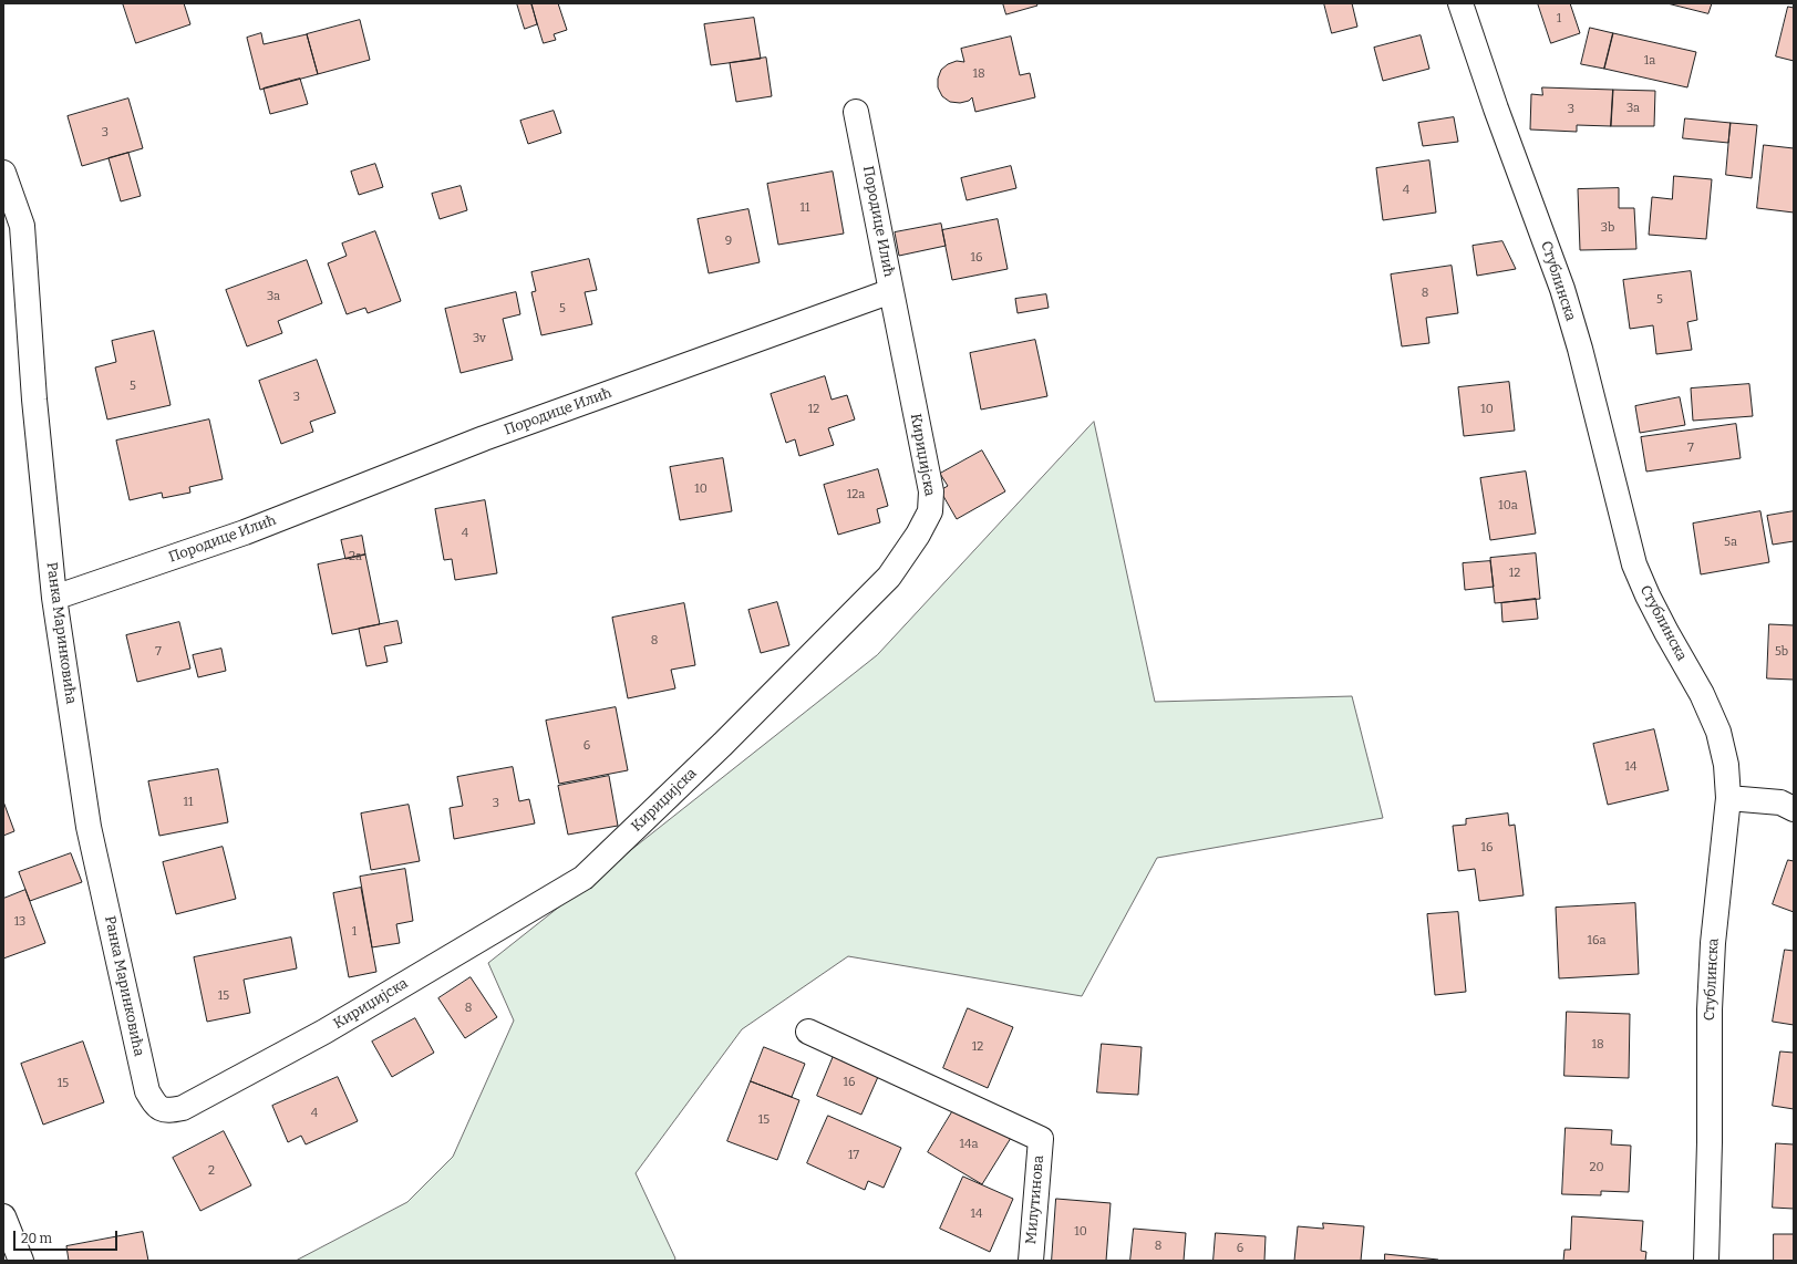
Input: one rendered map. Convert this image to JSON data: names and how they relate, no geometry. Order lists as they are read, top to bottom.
{
  "streets": {
    "street": [
      "Породице Илић",
      "Стублинска",
      "Кириџијска",
      "Ранка Маринковића",
      "Милутинова"
    ]
  },
  "crossings": [
    ["Породице Илић", "Кириџијска"],
    ["Породице Илић", "Ранка Маринковића"],
    ["Кириџијска", "Ранка Маринковића"]
  ],
  "house_numbers": [
    "1",
    "1a",
    "18",
    "3a",
    "3",
    "3",
    "4",
    "11",
    "3b",
    "9",
    "16",
    "8",
    "3a",
    "5",
    "5",
    "3v",
    "5",
    "3",
    "12",
    "10",
    "7",
    "10",
    "12a",
    "10a",
    "4",
    "5a",
    "2a",
    "12",
    "8",
    "7",
    "5b",
    "6",
    "14",
    "11",
    "3",
    "16",
    "13",
    "1",
    "16a",
    "15",
    "8",
    "18",
    "12",
    "16",
    "15",
    "4",
    "15",
    "14a",
    "17",
    "20",
    "2",
    "14",
    "10",
    "8",
    "6"
  ],
  "scale_bar": "20 m"
}
